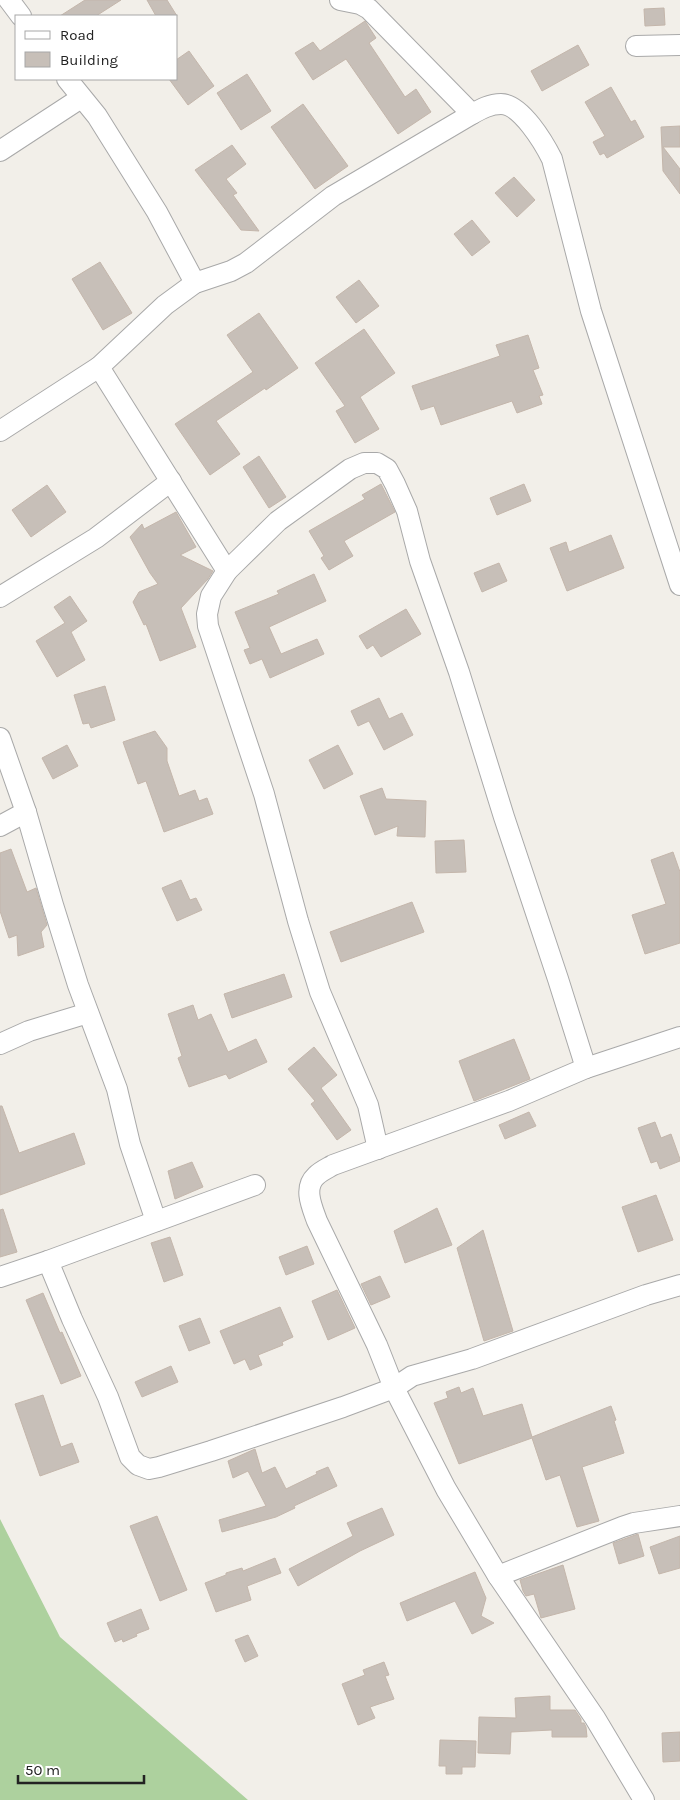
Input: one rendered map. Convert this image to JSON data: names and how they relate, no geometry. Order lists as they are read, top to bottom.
{
  "legend": ["Road", "Building"],
  "scale_bar": "50 m"
}
